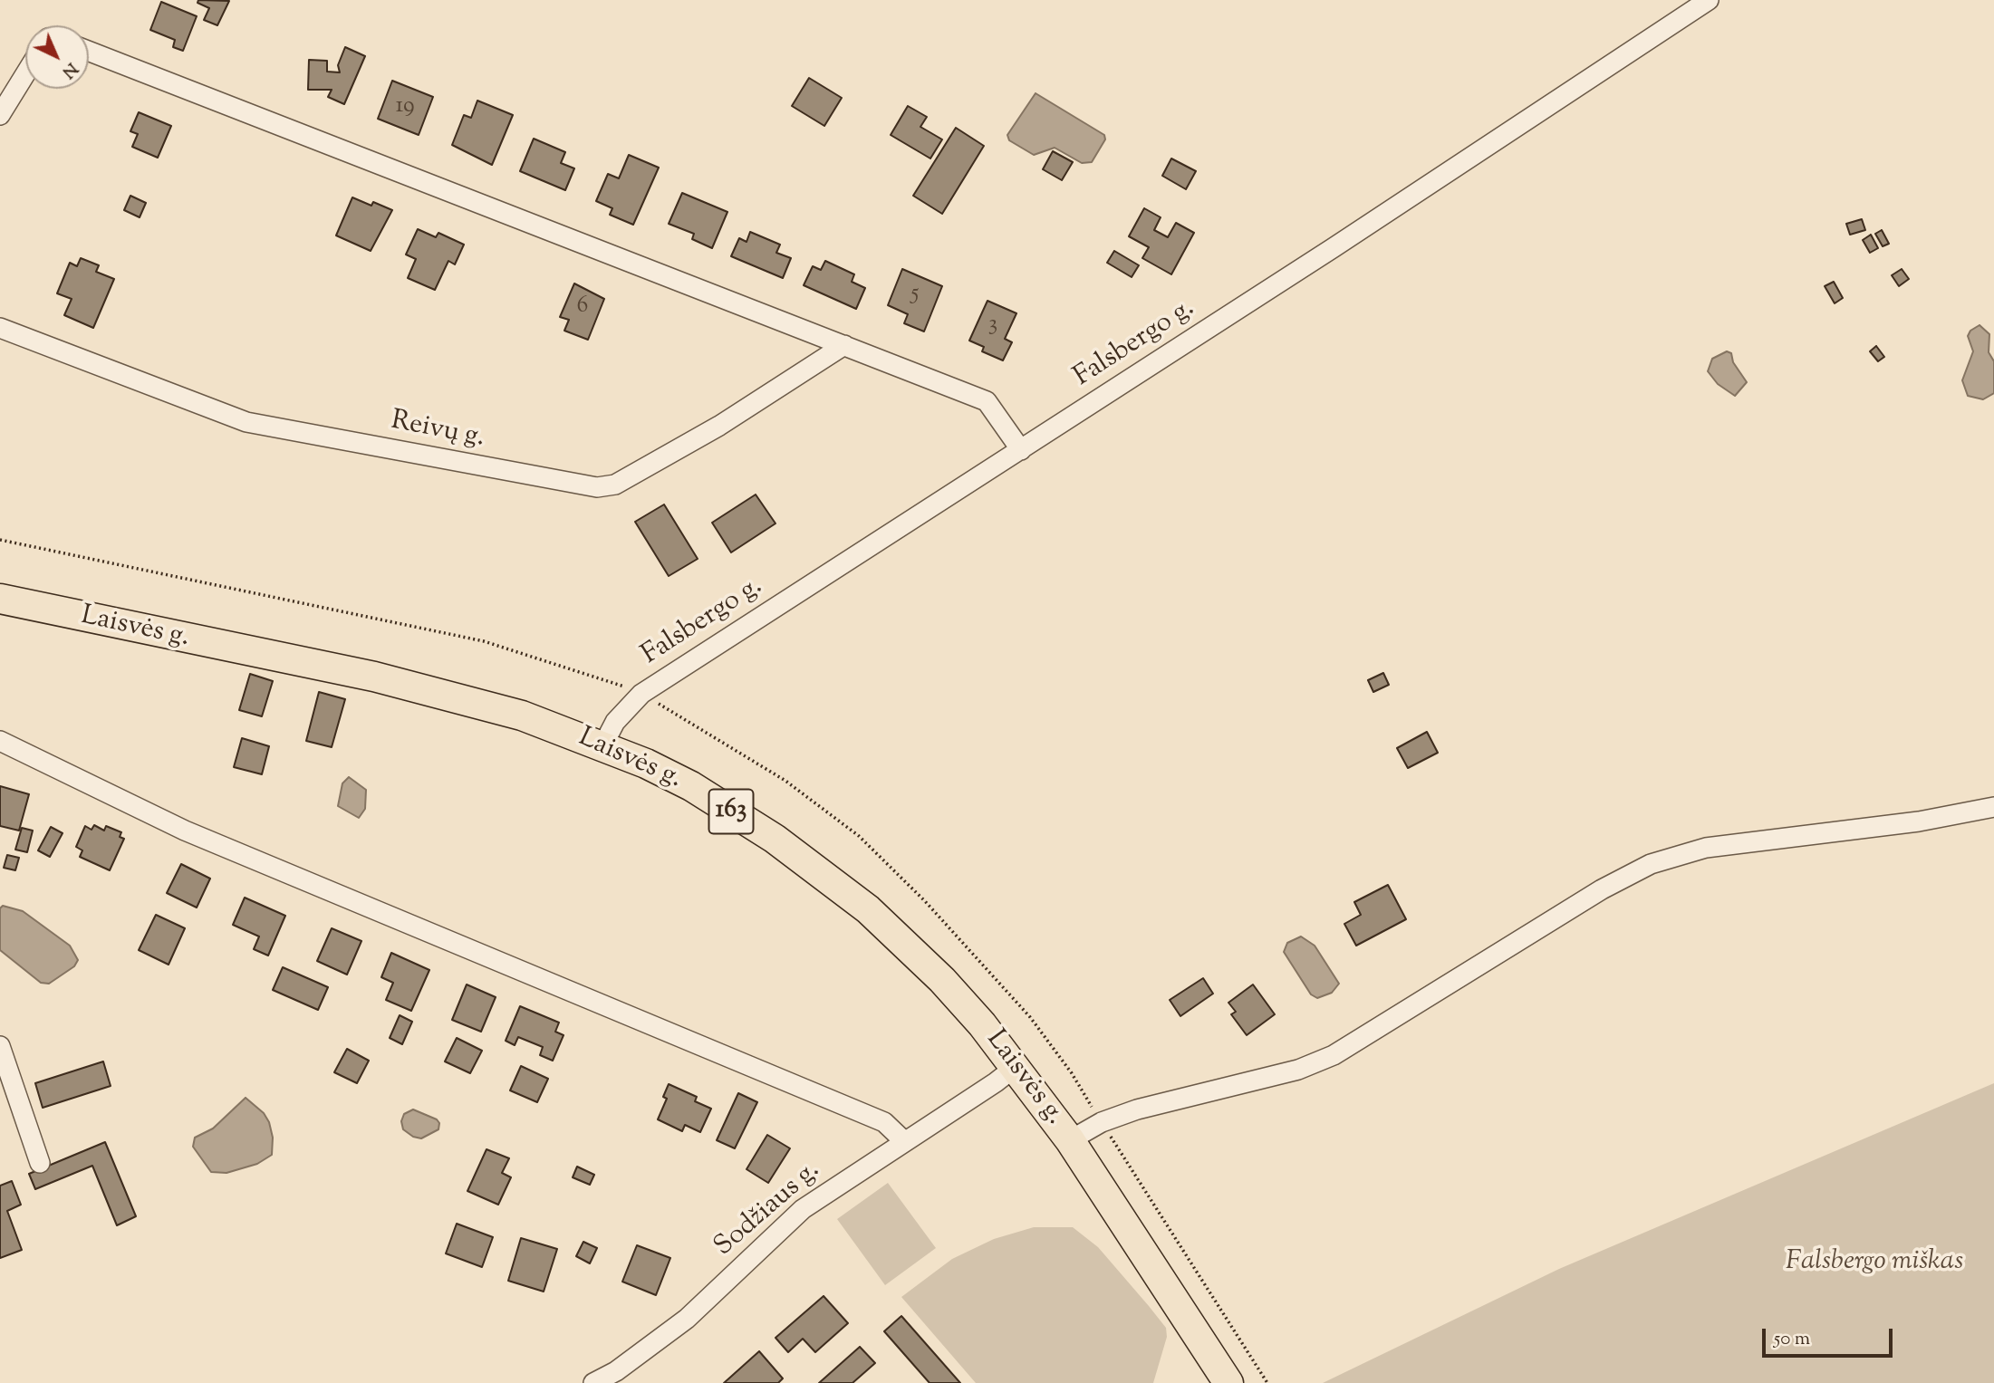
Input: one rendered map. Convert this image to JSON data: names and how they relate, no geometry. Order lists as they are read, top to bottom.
{
  "streets": {
    "main road": ["Laisvės g.", "163"],
    "street": ["Falsbergo g.", "Reivų g.", "Sodžiaus g."]
  },
  "crossings": [
    ["Falsbergo g.", "Laisvės g."],
    ["Laisvės g.", "Sodžiaus g."]
  ],
  "parks": ["Falsbergo miškas"],
  "house_numbers": [
    "19",
    "5",
    "6",
    "3"
  ],
  "scale_bar": "50 m",
  "north": "bottom right"
}
